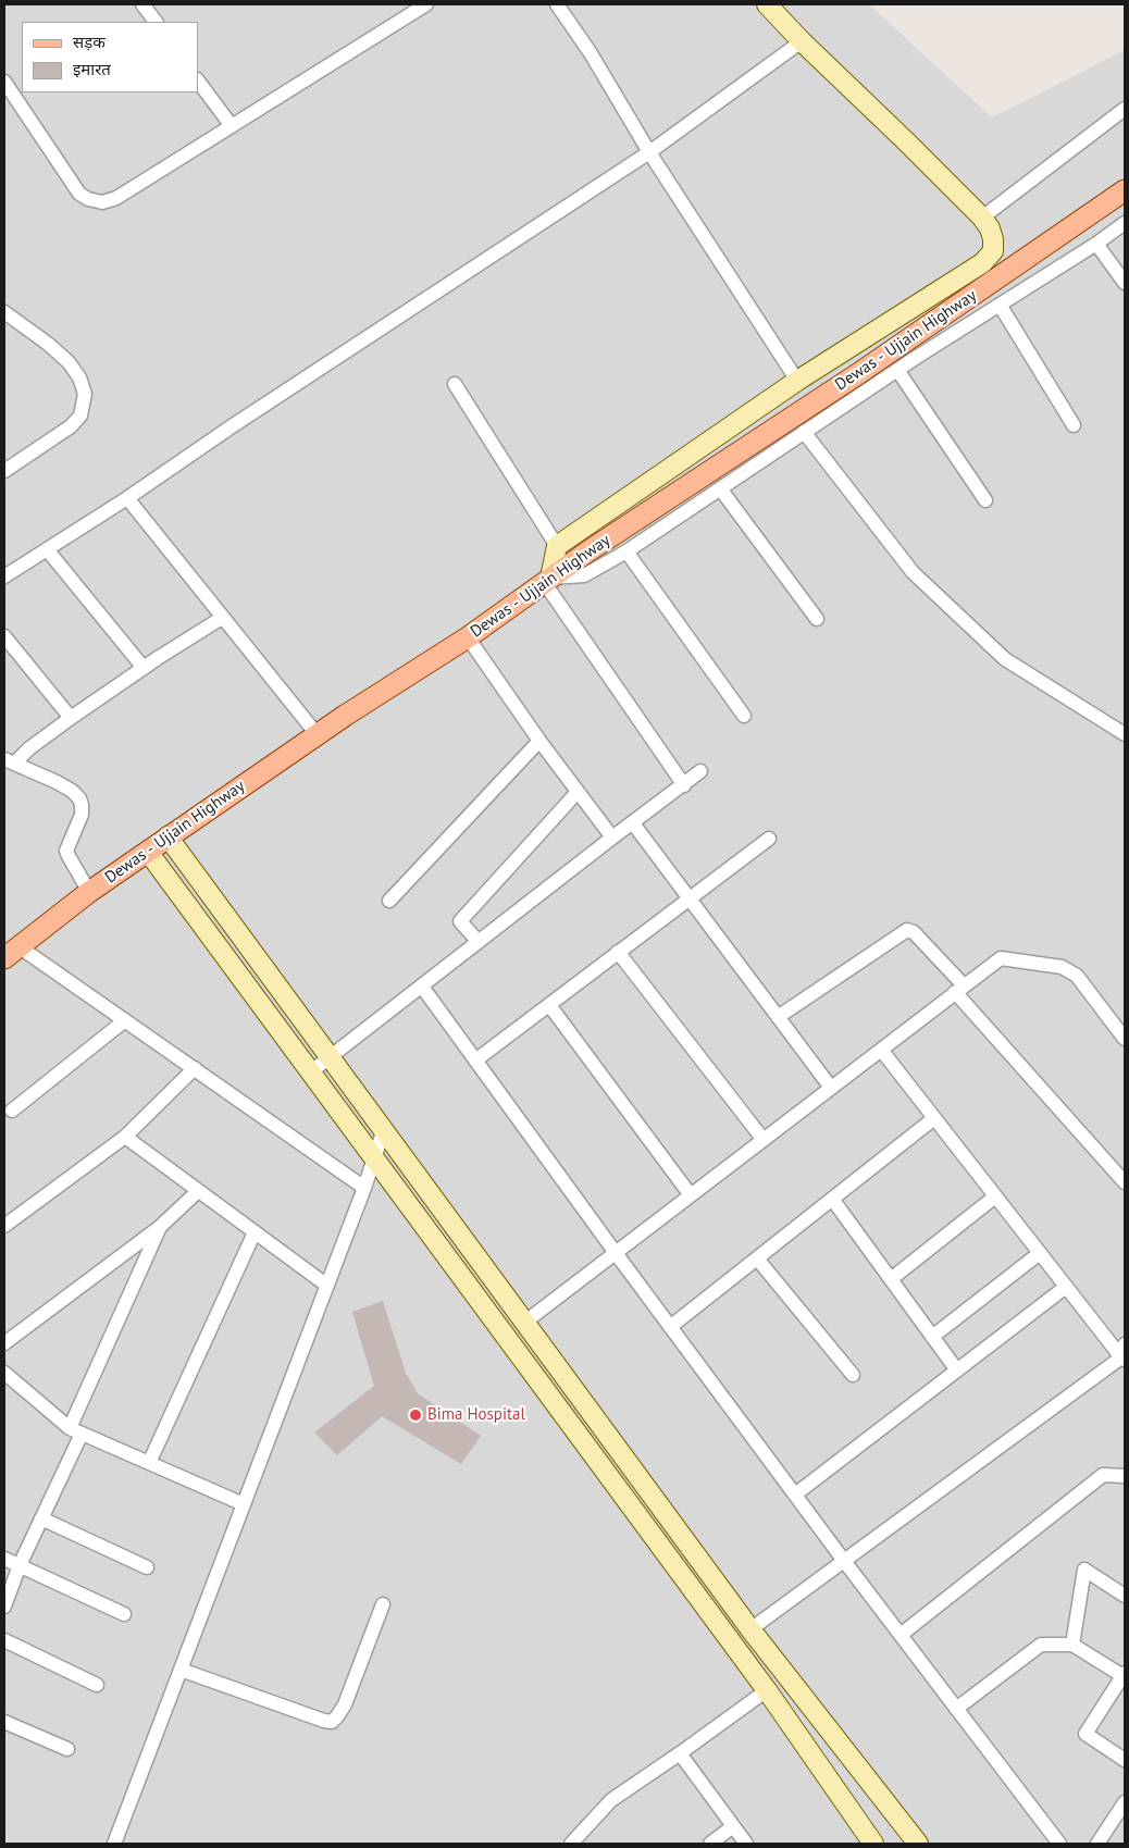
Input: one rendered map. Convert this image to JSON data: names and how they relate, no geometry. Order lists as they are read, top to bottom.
{
  "streets": {
    "main road": ["Dewas - Ujjain Highway"]
  },
  "places": ["Bima Hospital"],
  "legend": ["सड़क", "इमारत"]
}
